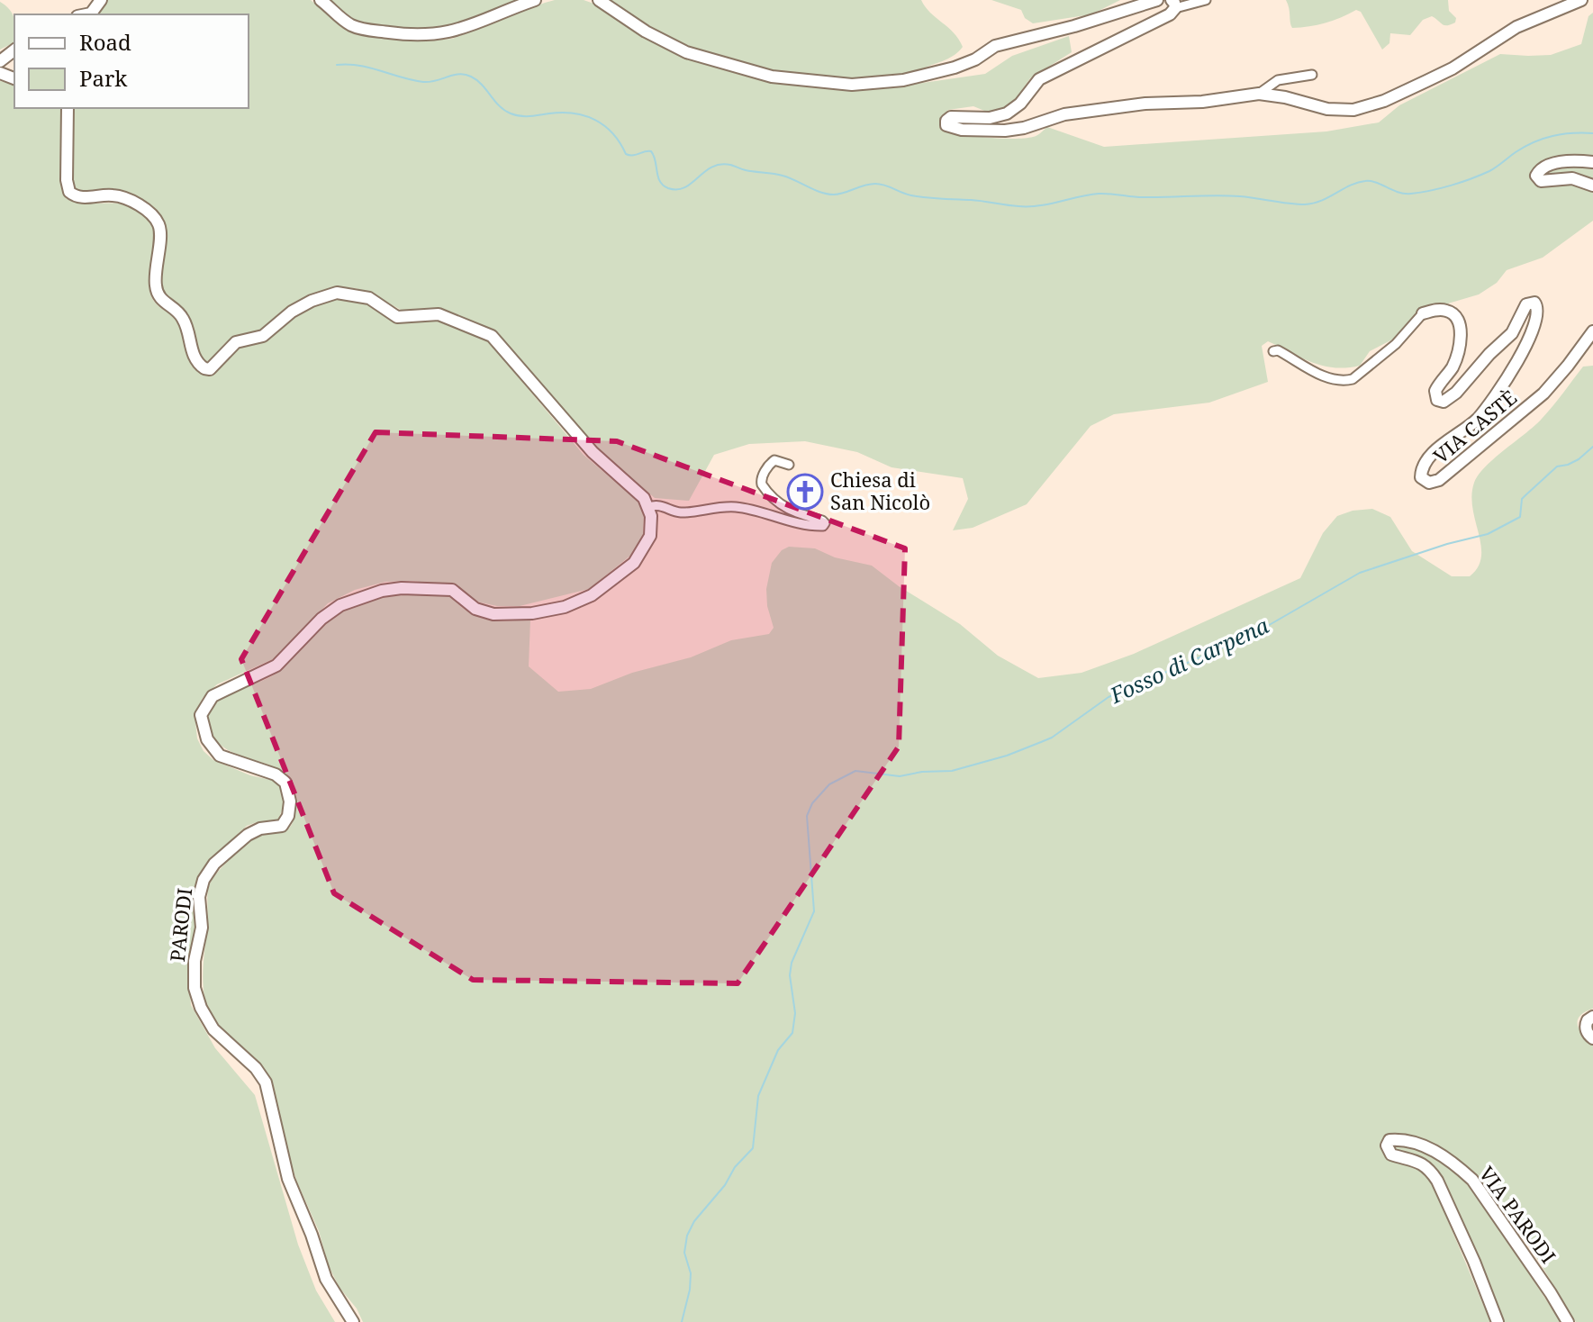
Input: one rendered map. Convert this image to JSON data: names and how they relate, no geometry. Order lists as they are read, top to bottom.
{
  "streets": {
    "street": ["VIA CASTÈ", "PARODI", "VIA PARODI"]
  },
  "water": ["Fosso di Carpena"],
  "places": {
    "church": ["Chiesa di San Nicolò"]
  },
  "legend": ["Road", "Park"]
}
